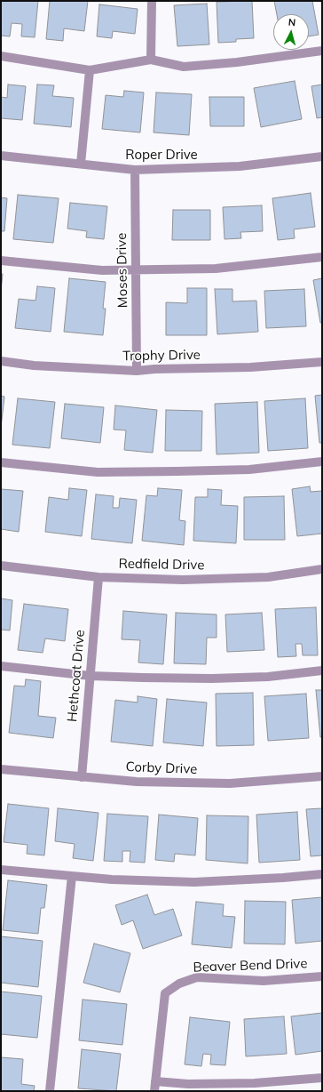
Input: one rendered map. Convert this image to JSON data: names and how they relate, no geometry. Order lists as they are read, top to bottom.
{
  "streets": {
    "street": [
      "Roper Drive",
      "Moses Drive",
      "Trophy Drive",
      "Redfield Drive",
      "Hethcoat Drive",
      "Corby Drive",
      "Beaver Bend Drive"
    ]
  },
  "crossings": [
    ["Roper Drive", "Moses Drive"],
    ["Moses Drive", "Trophy Drive"],
    ["Redfield Drive", "Hethcoat Drive"],
    ["Hethcoat Drive", "Corby Drive"]
  ],
  "north": "top"
}
